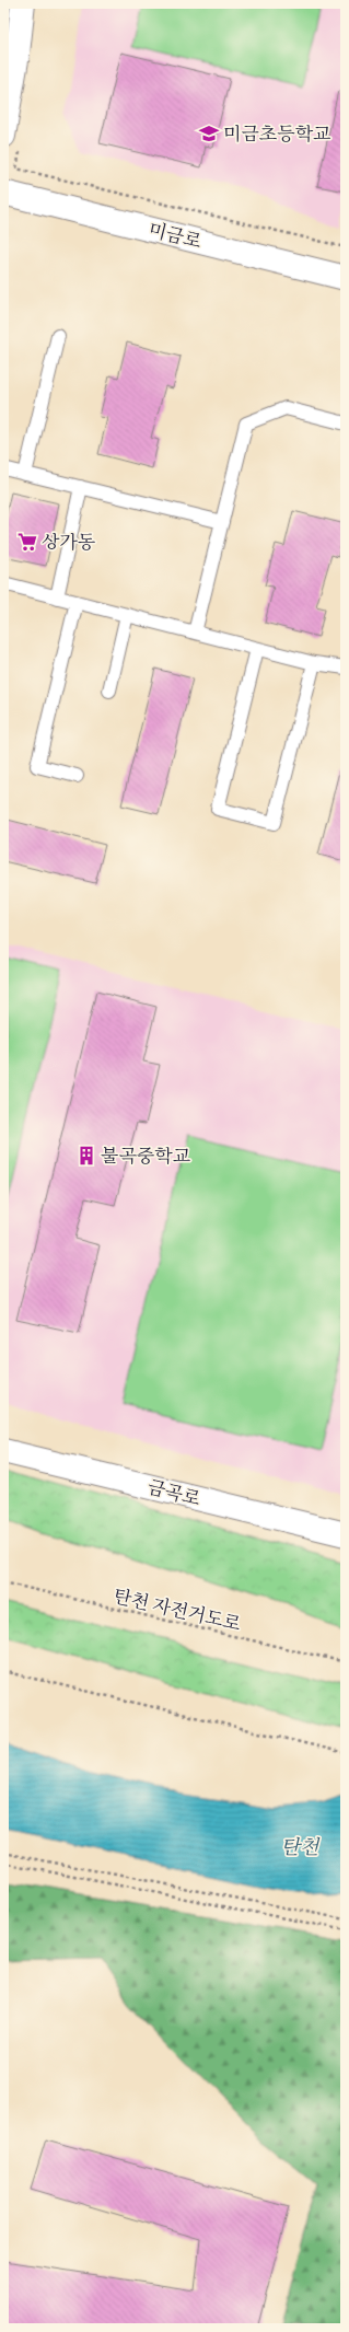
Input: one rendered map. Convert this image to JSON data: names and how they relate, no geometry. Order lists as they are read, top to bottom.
{
  "streets": {
    "main road": ["미금로", "금곡로"],
    "path": ["탄천 자전거도로"]
  },
  "water": ["탄천"],
  "places": {
    "school or university": ["미금초등학교"],
    "supermarket": ["상가동"],
    "building": ["불곡중학교"]
  }
}
